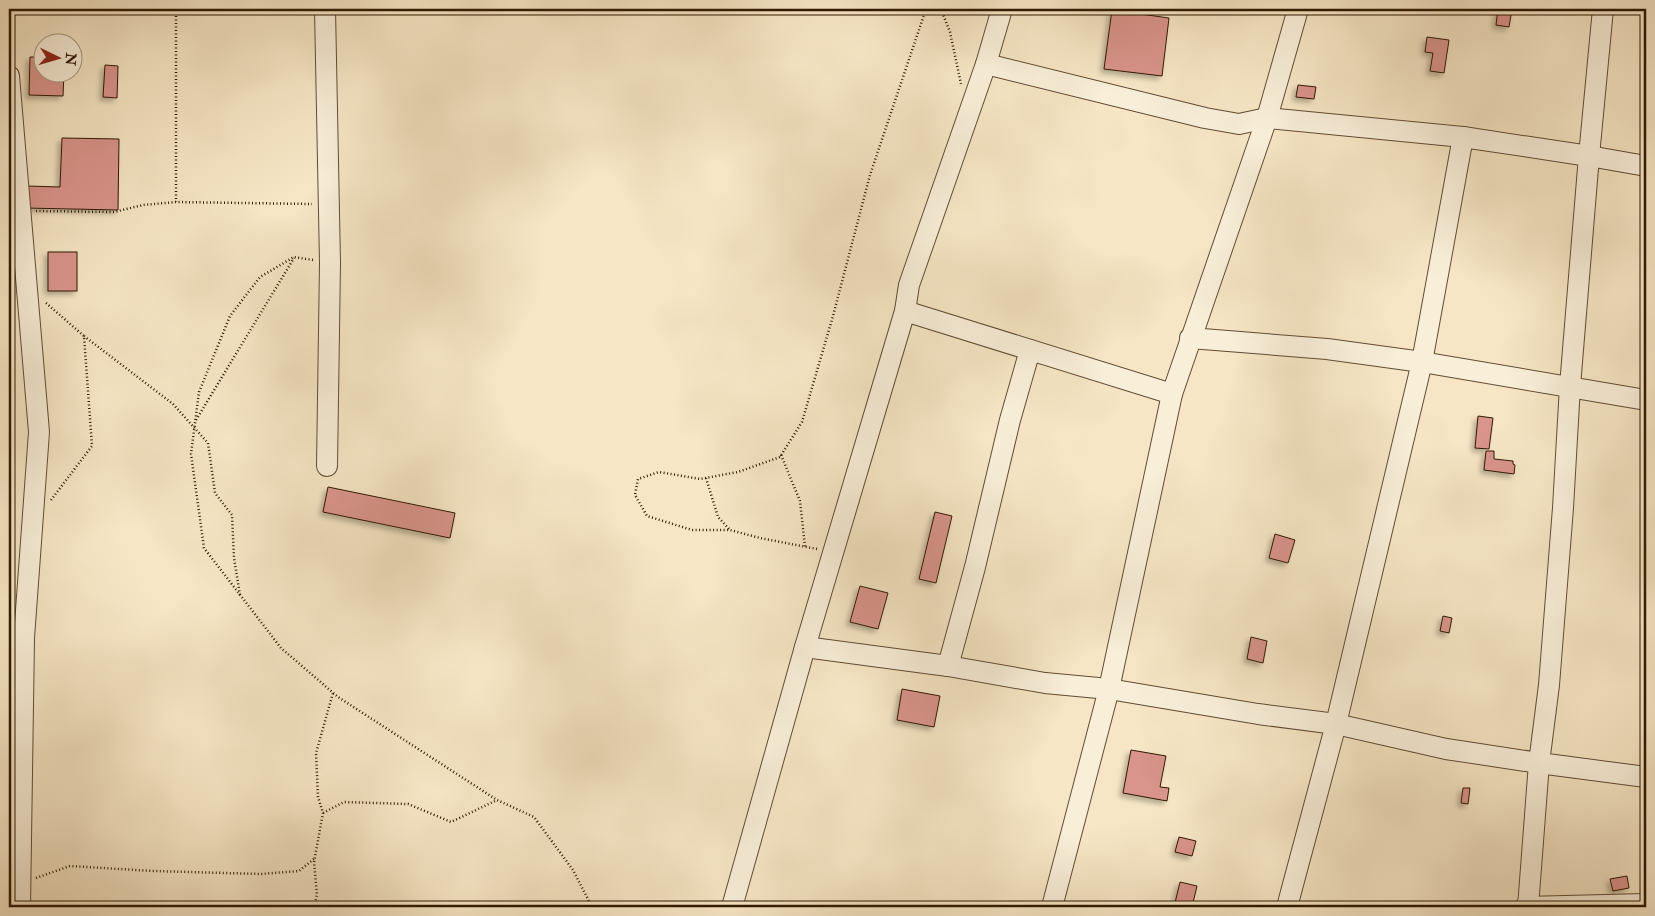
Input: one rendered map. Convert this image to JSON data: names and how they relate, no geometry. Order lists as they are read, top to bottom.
{
  "north": "right"
}
